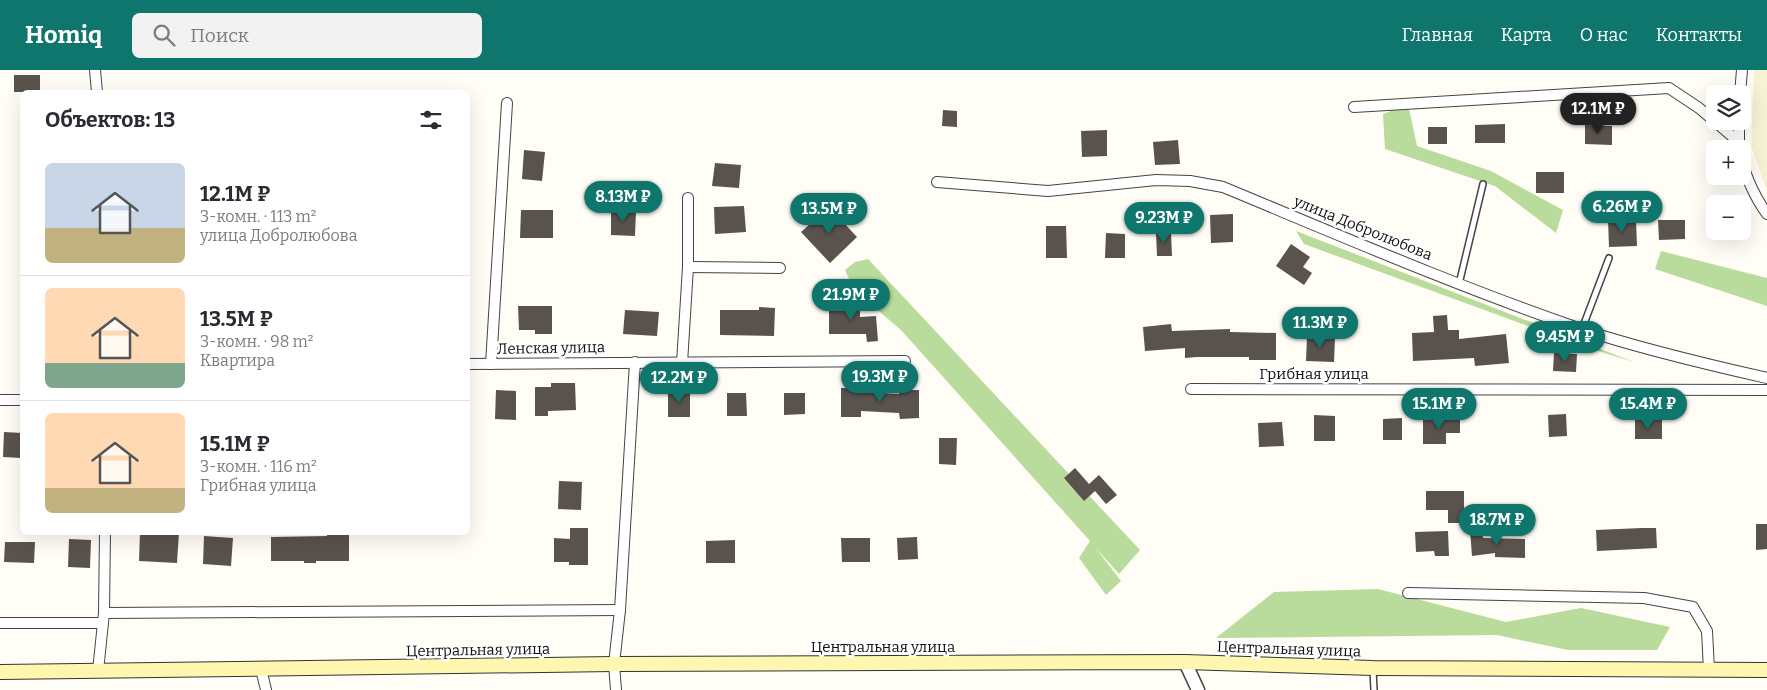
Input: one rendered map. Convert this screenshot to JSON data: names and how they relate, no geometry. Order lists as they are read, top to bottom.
{
  "streets": {
    "main road": ["Центральная улица"],
    "street": ["улица Добролюбова", "Ленская улица", "Грибная улица"]
  },
  "page": {
    "header": "Homiq",
    "search": "Поиск",
    "nav": [
      "Главная",
      "Карта",
      "О нас",
      "Контакты"
    ],
    "map_buttons": ["+", "−"],
    "heading": "Объектов: 13",
    "price": [
      "12.1M ₽",
      "8.13M ₽",
      "6.26M ₽",
      "13.5M ₽",
      "9.23M ₽",
      "21.9M ₽",
      "11.3M ₽",
      "9.45M ₽",
      "19.3M ₽",
      "12.2M ₽",
      "15.1M ₽",
      "15.4M ₽",
      "18.7M ₽"
    ],
    "list": [
      {
        "name": "12.1M ₽",
        "note": "3-комн. · 113 m² · улица Добролюбова"
      },
      {
        "name": "13.5M ₽",
        "note": "3-комн. · 98 m² · Квартира"
      },
      {
        "name": "15.1M ₽",
        "note": "3-комн. · 116 m² · Грибная улица"
      }
    ]
  }
}
